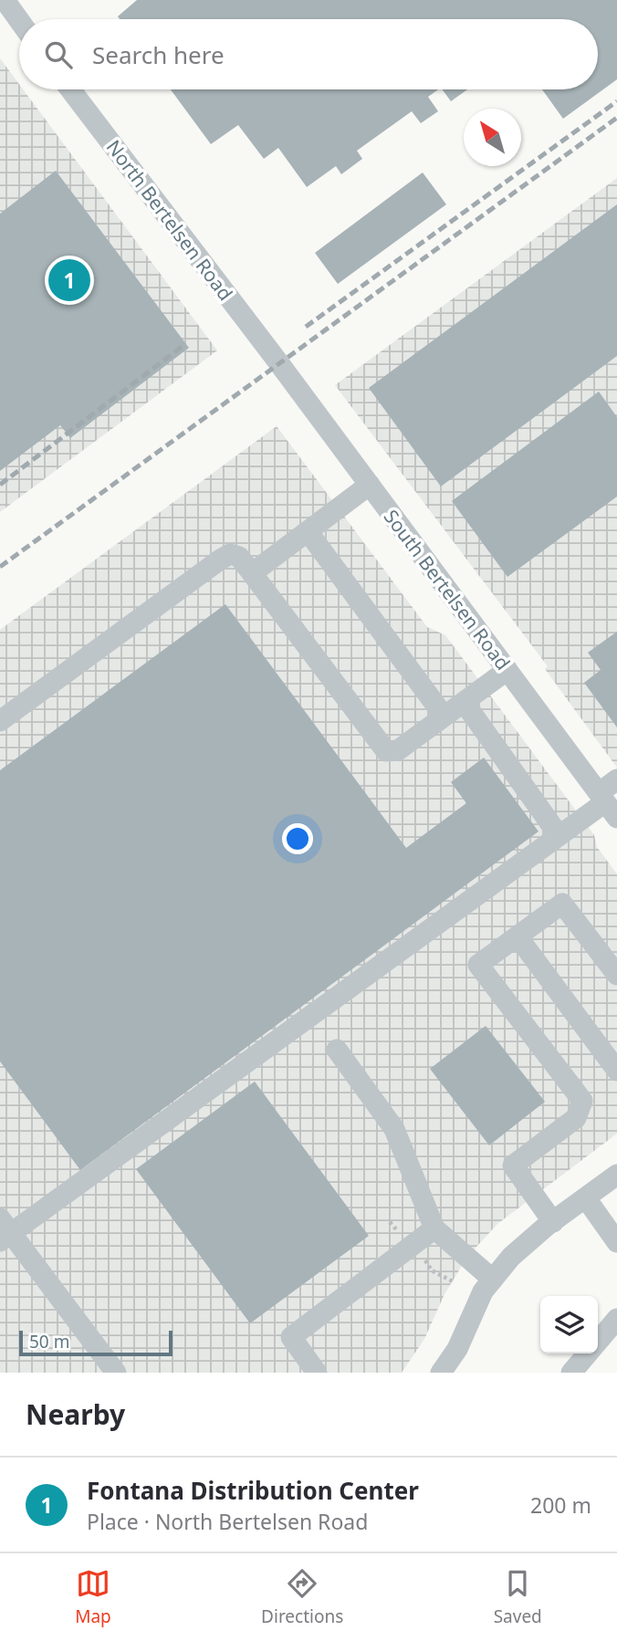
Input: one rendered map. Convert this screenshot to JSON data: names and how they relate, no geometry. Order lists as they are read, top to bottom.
{
  "streets": {
    "street": ["North Bertelsen Road", "South Bertelsen Road"]
  },
  "crossings": [
    ["North Bertelsen Road", "South Bertelsen Road"]
  ],
  "scale_bar": "50 m",
  "north": "top left",
  "page": {
    "search": "Search here",
    "pins": "1",
    "scale": "50 m",
    "heading": "Nearby",
    "list": [
      {
        "mark": "1",
        "name": "Fontana Distribution Center",
        "note": "Place · North Bertelsen Road",
        "value": "200 m"
      }
    ],
    "nav": ["Map", "Directions", "Saved"]
  }
}
